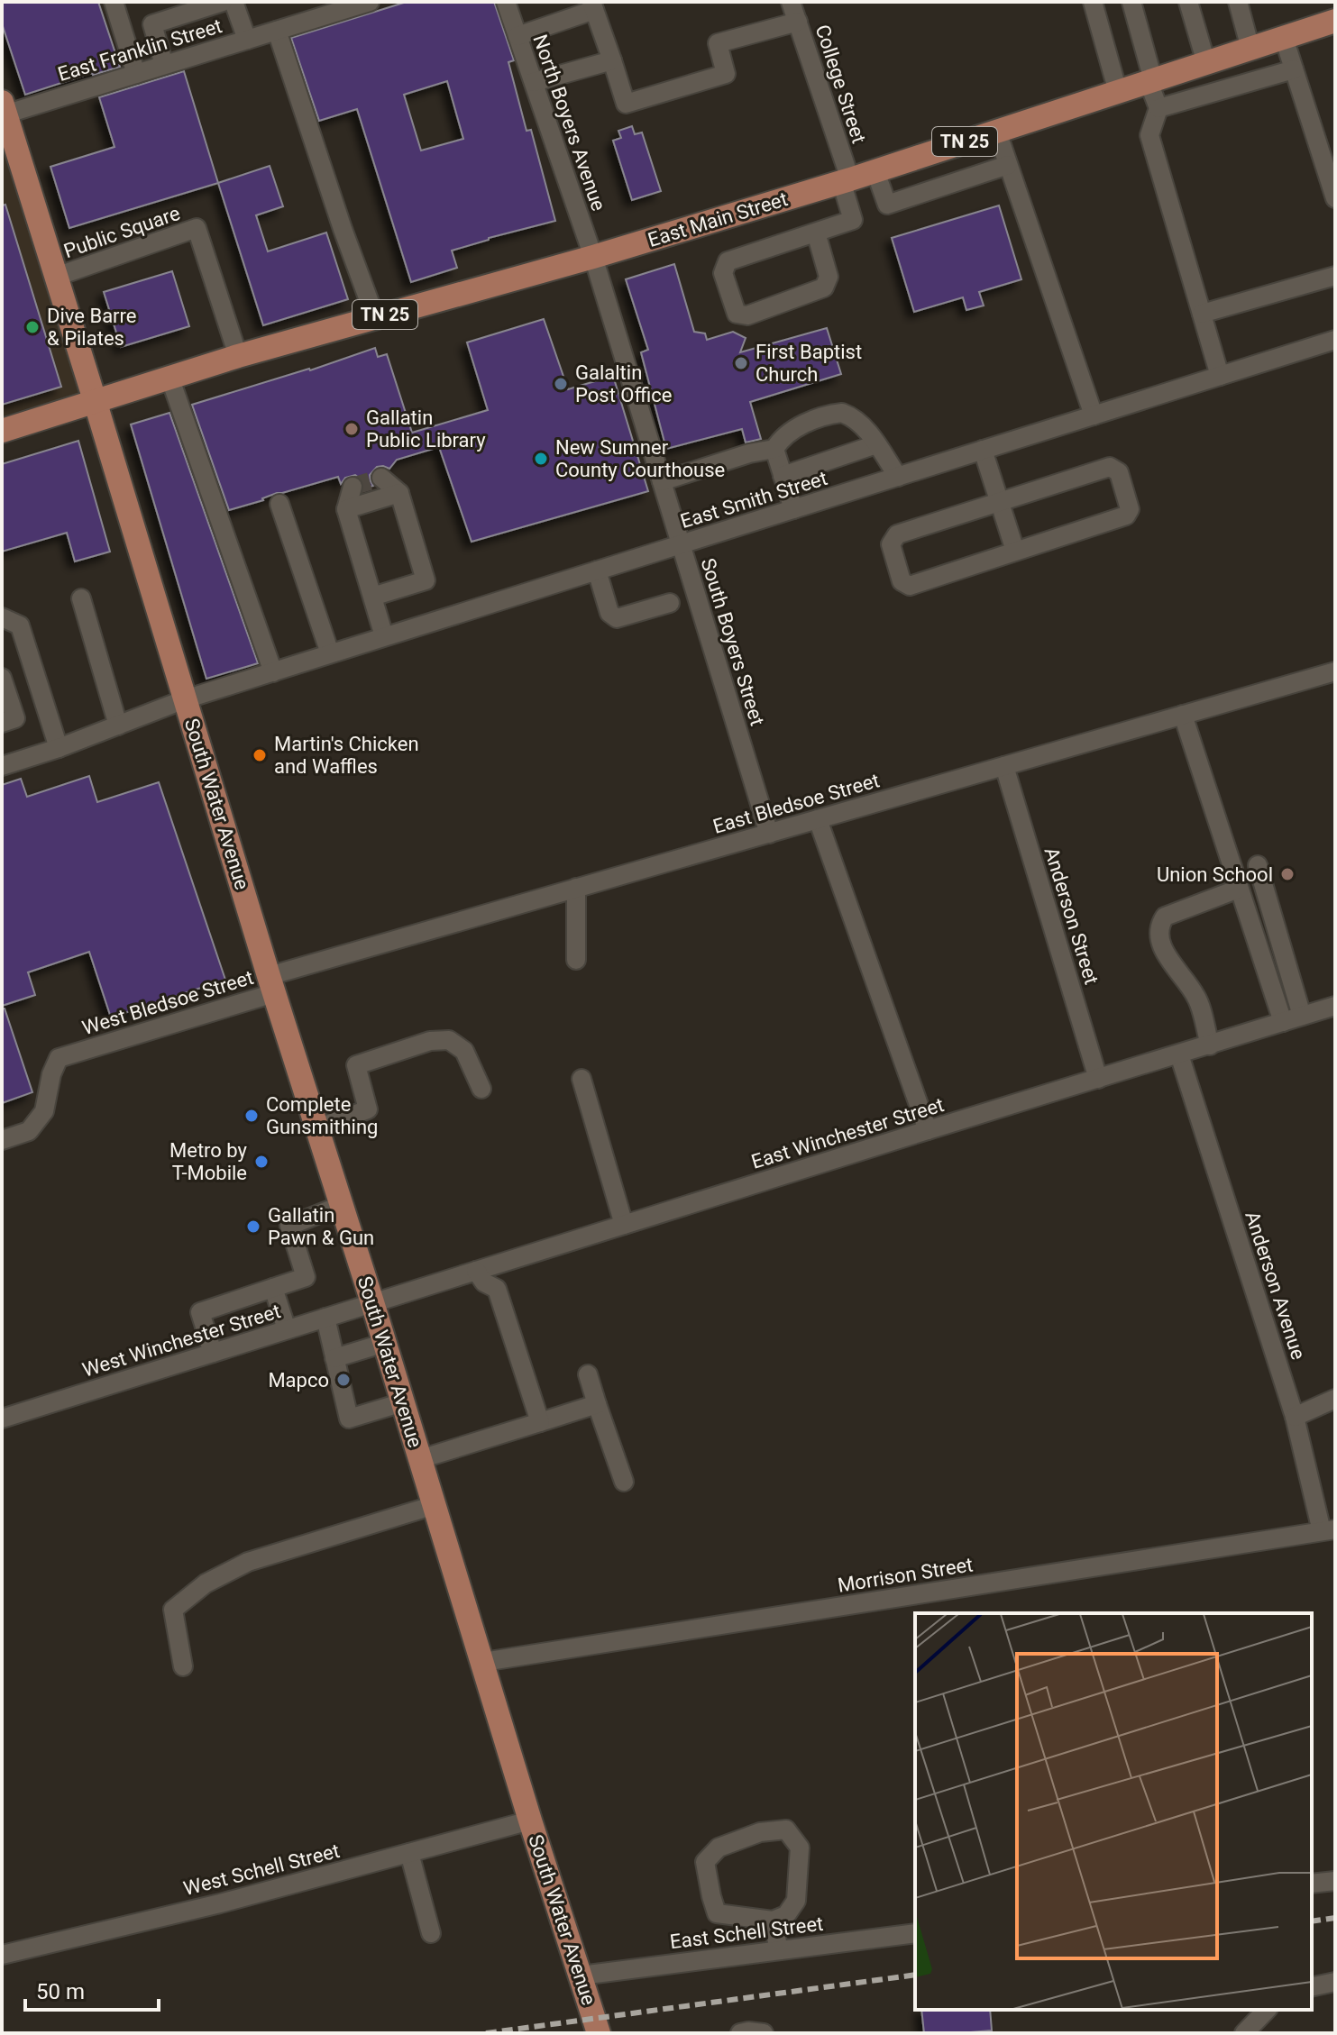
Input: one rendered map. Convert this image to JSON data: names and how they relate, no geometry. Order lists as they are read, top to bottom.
{
  "streets": {
    "main road": ["TN 25", "East Main Street", "South Water Avenue"],
    "street": [
      "East Franklin Street",
      "College Street",
      "North Boyers Avenue",
      "Public Square",
      "East Smith Street",
      "South Boyers Street",
      "East Bledsoe Street",
      "Anderson Street",
      "West Bledsoe Street",
      "East Winchester Street",
      "Anderson Avenue",
      "West Winchester Street",
      "Morrison Street",
      "West Schell Street",
      "East Schell Street"
    ]
  },
  "crossings": [
    ["East Franklin Street", "South Water Avenue"],
    ["College Street", "East Main Street"],
    ["North Boyers Avenue", "East Main Street"],
    ["North Boyers Avenue", "South Boyers Street"],
    ["TN 25", "East Main Street"],
    ["TN 25", "South Water Avenue"],
    ["East Main Street", "Public Square"],
    ["East Main Street", "South Boyers Street"],
    ["East Main Street", "South Water Avenue"],
    ["Public Square", "South Water Avenue"],
    ["East Smith Street", "South Boyers Street"],
    ["East Smith Street", "South Water Avenue"],
    ["South Boyers Street", "East Bledsoe Street"],
    ["East Bledsoe Street", "South Water Avenue"],
    ["East Bledsoe Street", "Anderson Street"],
    ["East Bledsoe Street", "West Bledsoe Street"],
    ["South Water Avenue", "West Bledsoe Street"],
    ["South Water Avenue", "East Winchester Street"],
    ["South Water Avenue", "West Winchester Street"],
    ["South Water Avenue", "Morrison Street"],
    ["South Water Avenue", "West Schell Street"],
    ["South Water Avenue", "East Schell Street"],
    ["Anderson Street", "East Winchester Street"],
    ["East Winchester Street", "Anderson Avenue"],
    ["East Winchester Street", "West Winchester Street"],
    ["Anderson Avenue", "Morrison Street"]
  ],
  "places": [
    "Dive Barre & Pilates",
    "First Baptist Church",
    "Galaltin Post Office",
    "Gallatin Public Library",
    "New Sumner County Courthouse",
    "Martin's Chicken and Waffles",
    "Union School",
    "Complete Gunsmithing",
    "Metro by T-Mobile",
    "Gallatin Pawn & Gun",
    "Mapco"
  ],
  "scale_bar": "50 m"
}
